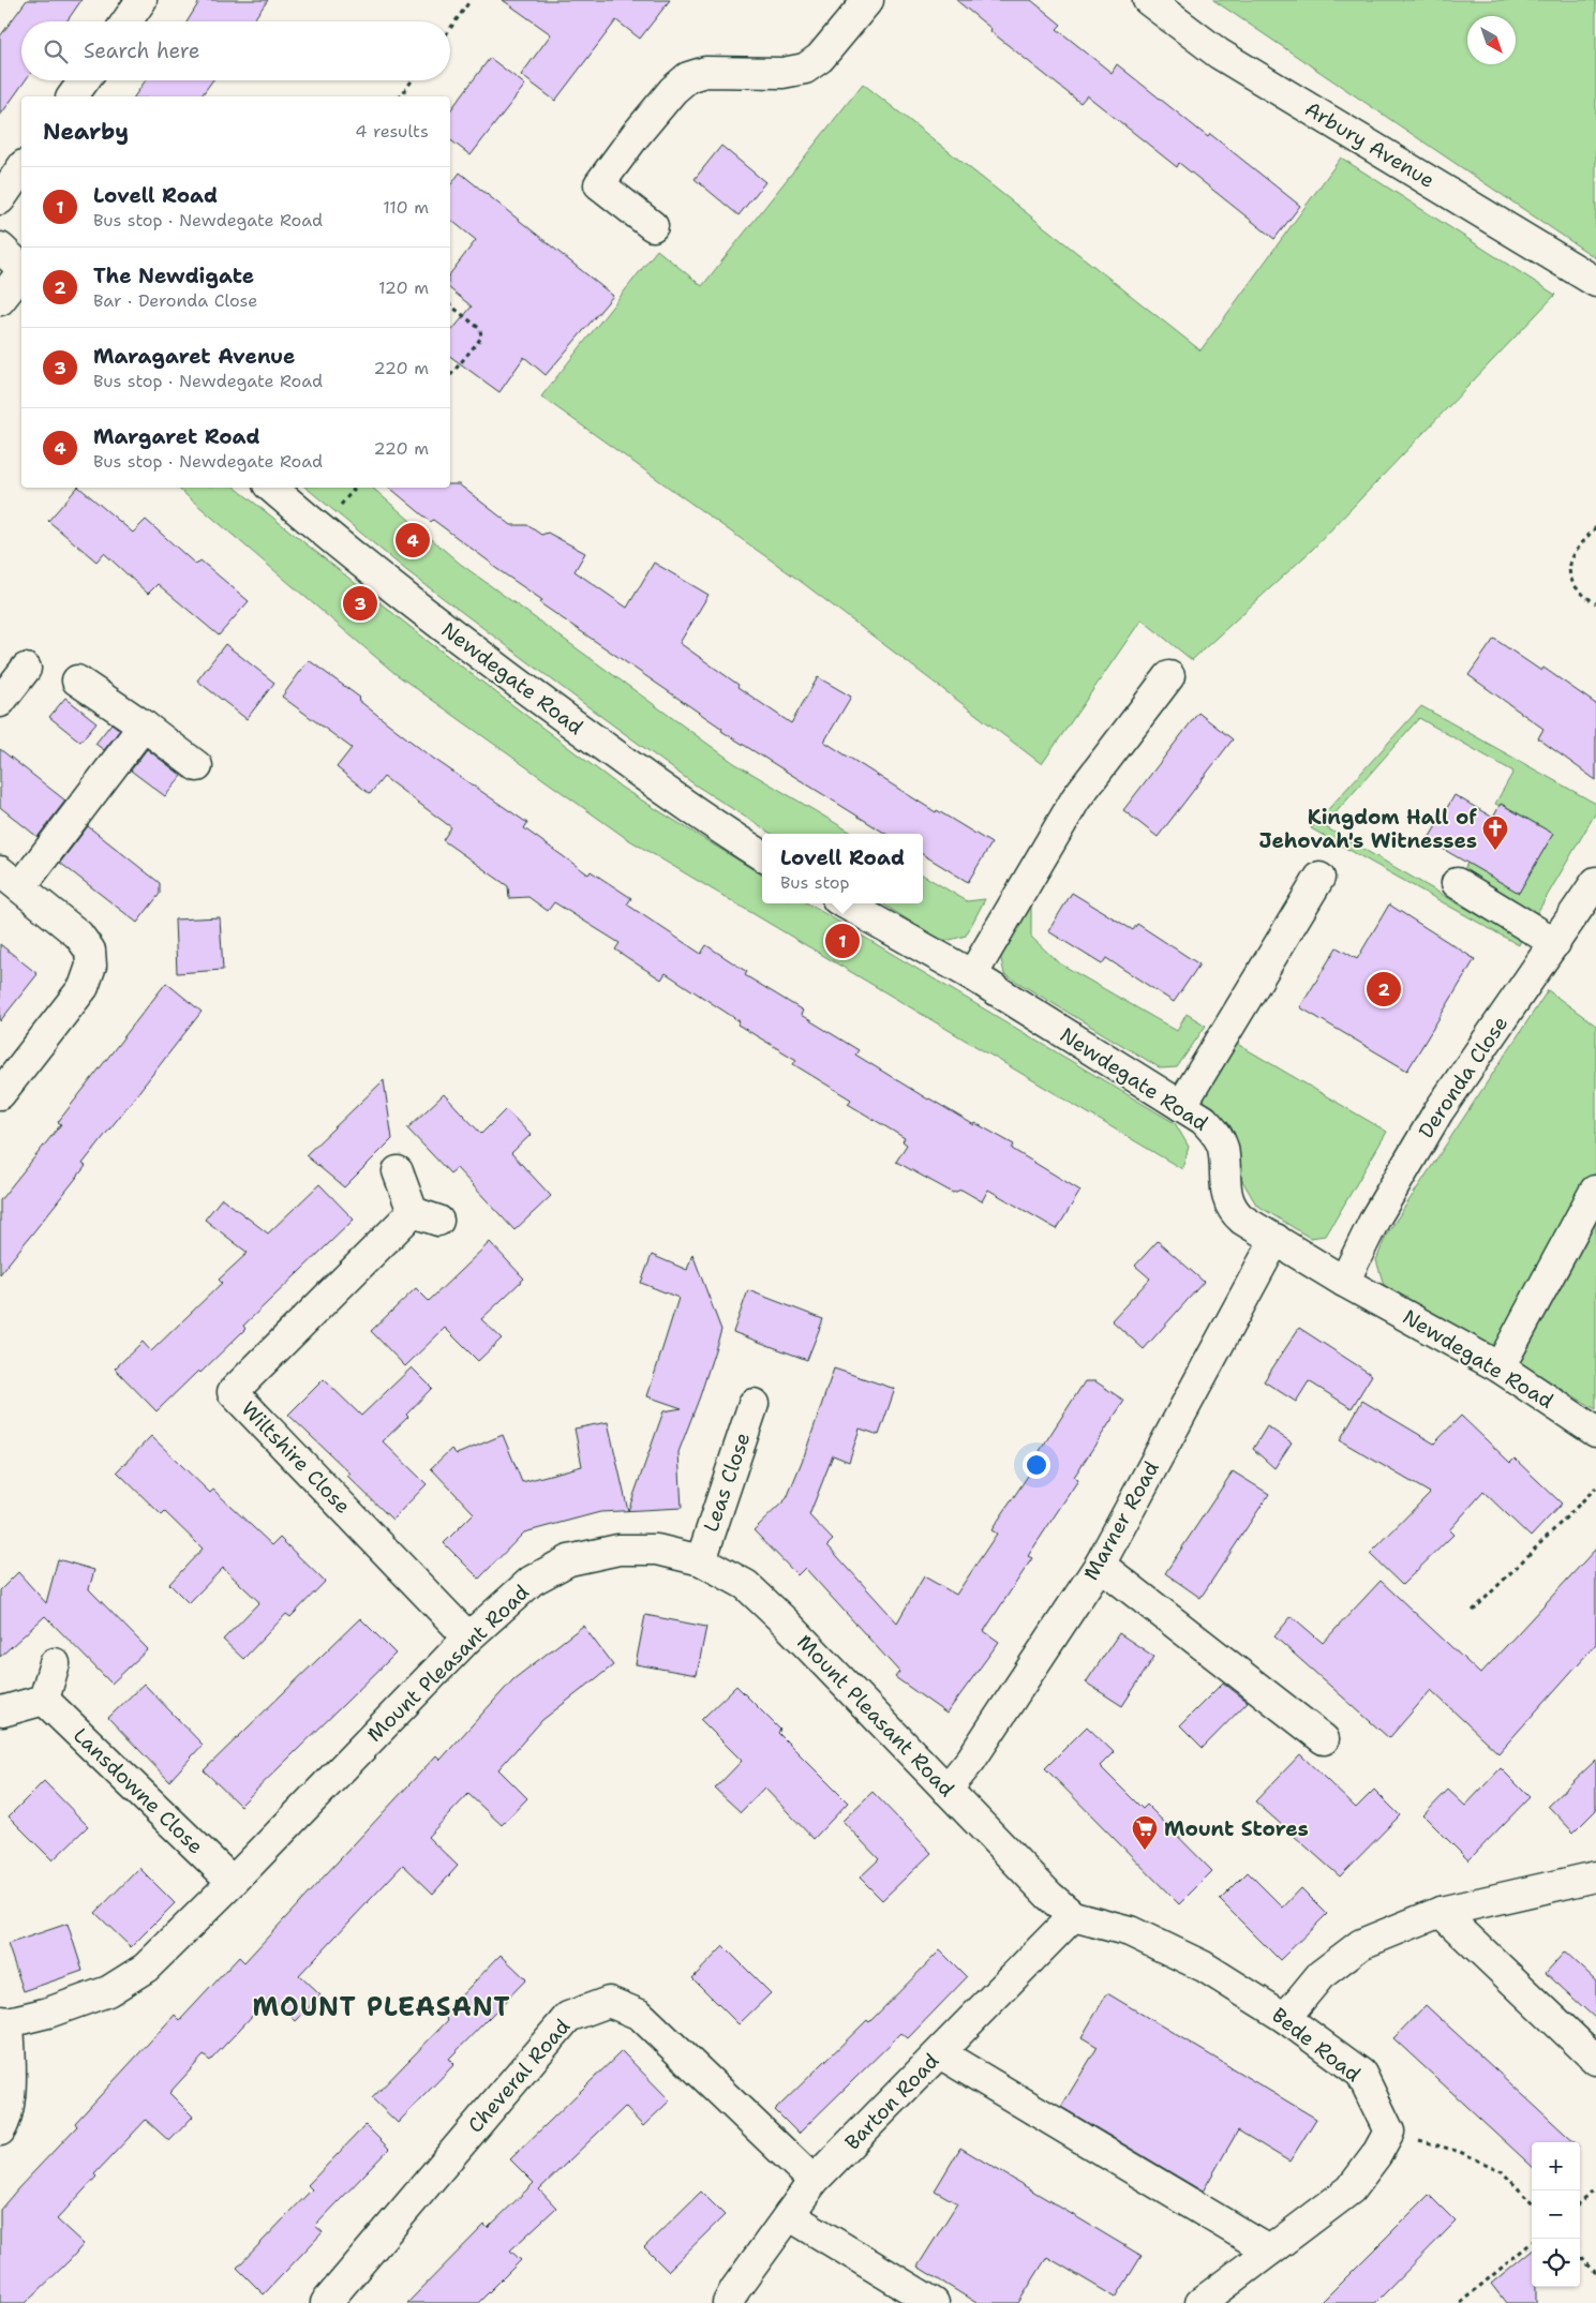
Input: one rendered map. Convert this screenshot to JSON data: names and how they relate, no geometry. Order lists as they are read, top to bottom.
{
  "streets": {
    "street": [
      "Arbury Avenue",
      "Newdegate Road",
      "Deronda Close",
      "Wiltshire Close",
      "Leas Close",
      "Marner Road",
      "Mount Pleasant Road",
      "Lansdowne Close",
      "Bede Road",
      "Cheveral Road",
      "Barton Road"
    ]
  },
  "crossings": [
    ["Newdegate Road", "Deronda Close"],
    ["Newdegate Road", "Marner Road"],
    ["Wiltshire Close", "Mount Pleasant Road"],
    ["Leas Close", "Mount Pleasant Road"],
    ["Marner Road", "Mount Pleasant Road"],
    ["Mount Pleasant Road", "Lansdowne Close"],
    ["Mount Pleasant Road", "Bede Road"],
    ["Mount Pleasant Road", "Barton Road"],
    ["Bede Road", "Barton Road"],
    ["Cheveral Road", "Barton Road"]
  ],
  "districts": ["MOUNT PLEASANT"],
  "places": {
    "church": ["Kingdom Hall of Jehovah's Witnesses"],
    "supermarket": ["Mount Stores"]
  },
  "north": "bottom right",
  "page": {
    "search": "Search here",
    "heading": ["Nearby", "4 results"],
    "list": [
      {
        "mark": "1",
        "name": "Lovell Road",
        "note": "Bus stop · Newdegate Road",
        "value": "110 m"
      },
      {
        "mark": "2",
        "name": "The Newdigate",
        "note": "Bar · Deronda Close",
        "value": "120 m"
      },
      {
        "mark": "3",
        "name": "Maragaret Avenue",
        "note": "Bus stop · Newdegate Road",
        "value": "220 m"
      },
      {
        "mark": "4",
        "name": "Margaret Road",
        "note": "Bus stop · Newdegate Road",
        "value": "220 m"
      }
    ],
    "pins": [
      "4",
      "3",
      "1",
      "2"
    ],
    "popup": ["Lovell Road", "Bus stop"],
    "map_buttons": ["+", "−"]
  }
}
